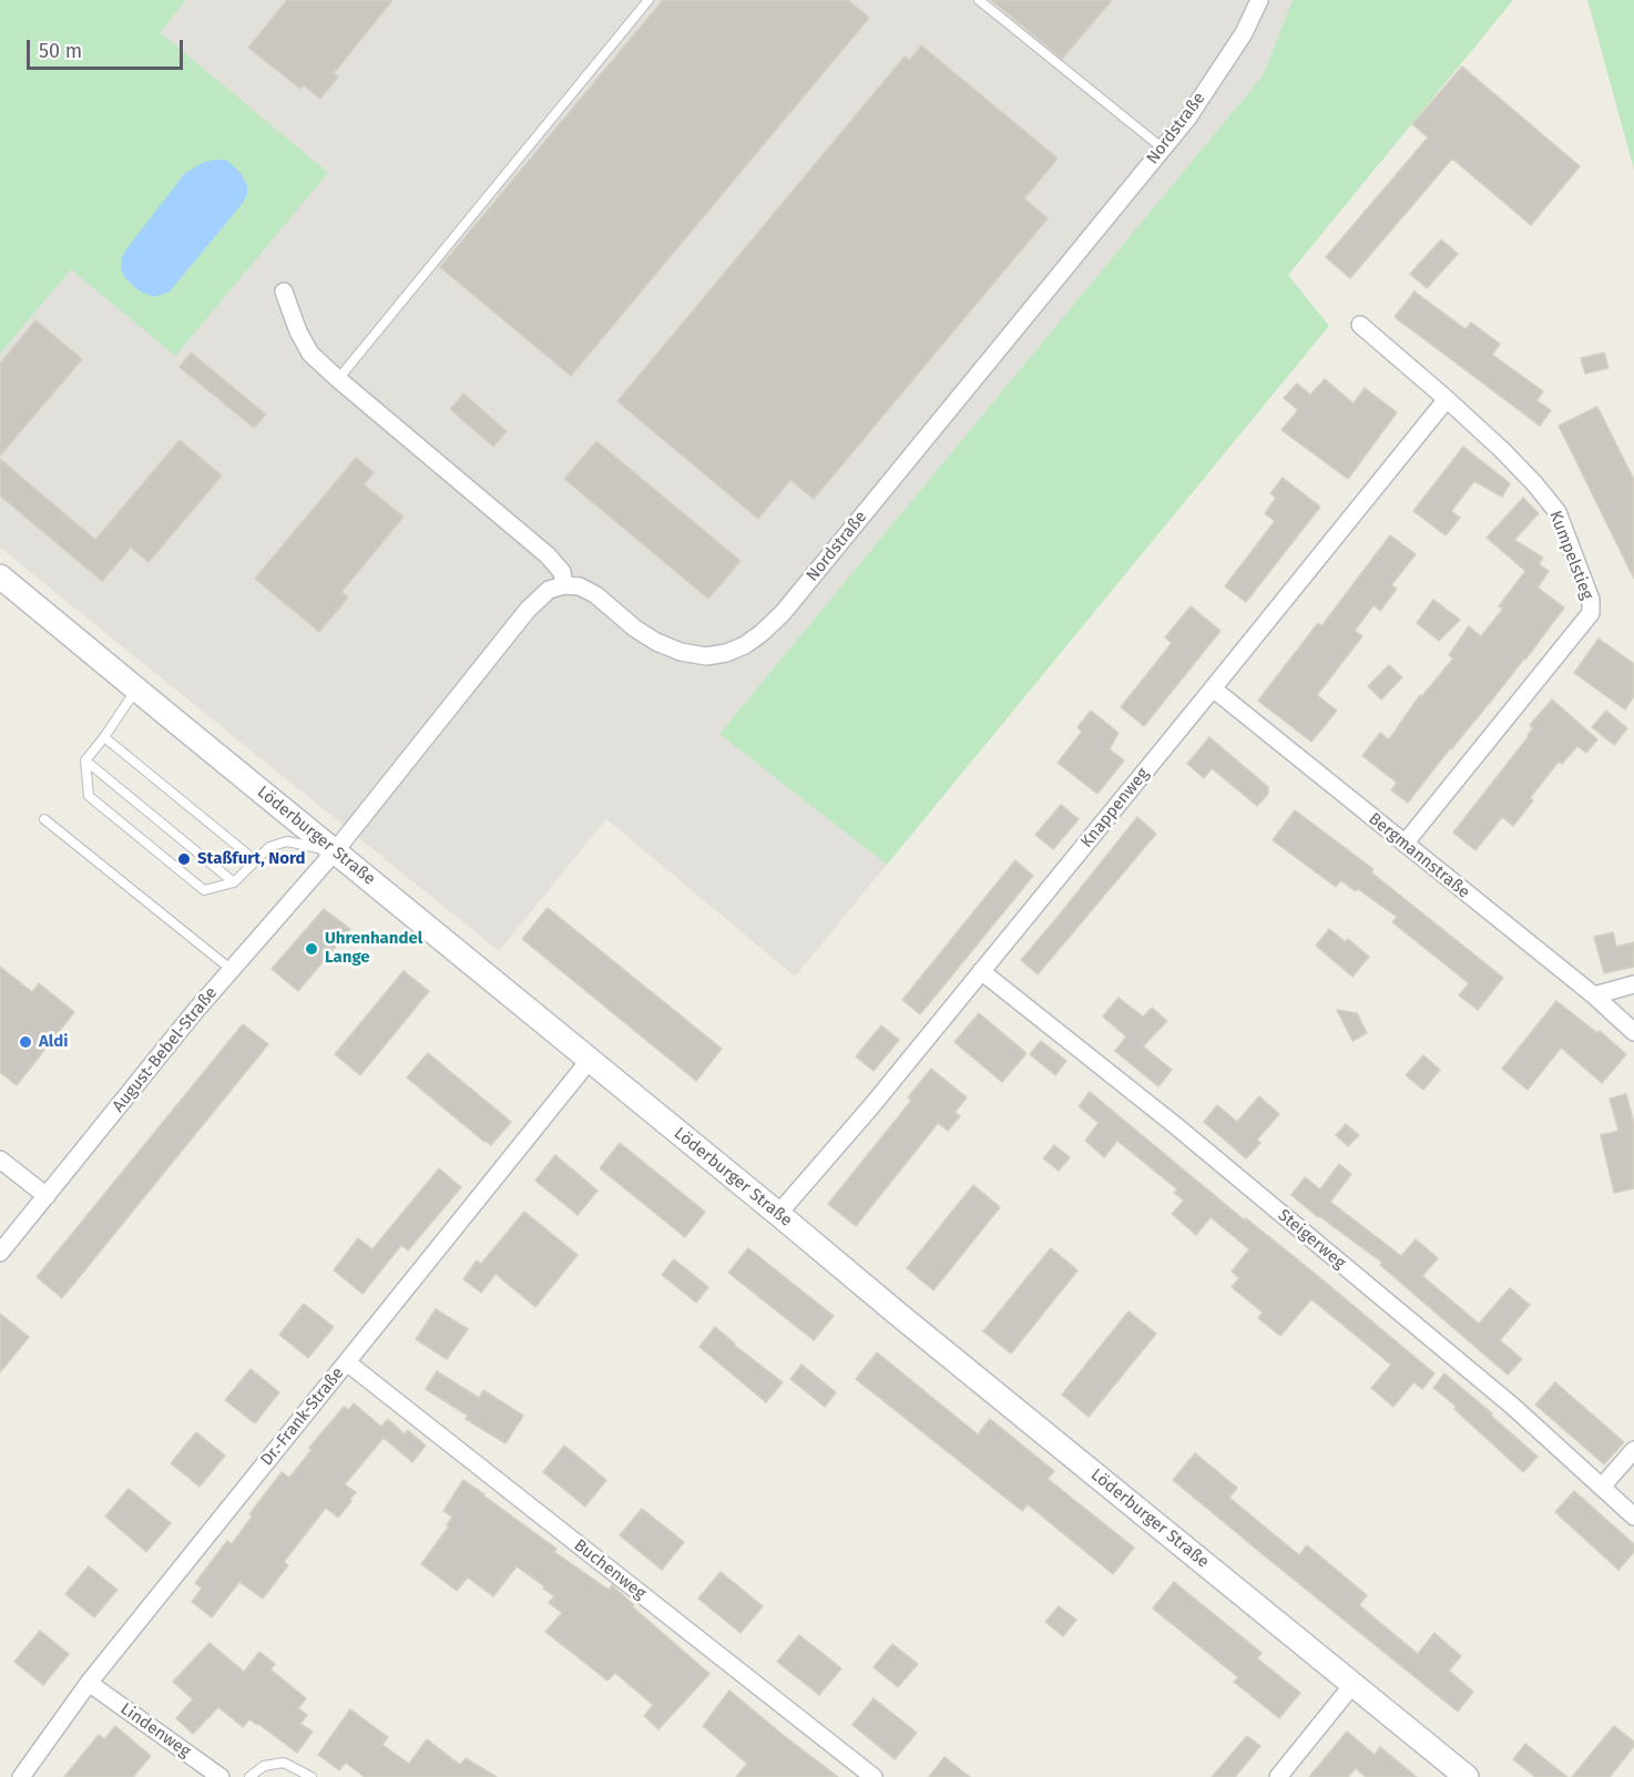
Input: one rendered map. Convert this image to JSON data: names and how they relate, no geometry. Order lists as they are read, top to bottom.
{
  "streets": {
    "street": [
      "Nordstraße",
      "Kumpelstieg",
      "Knappenweg",
      "Löderburger Straße",
      "Bergmannstraße",
      "August-Bebel-Straße",
      "Steigerweg",
      "Dr.-Frank-Straße",
      "Buchenweg",
      "Lindenweg"
    ]
  },
  "crossings": [
    ["Kumpelstieg", "Knappenweg"],
    ["Kumpelstieg", "Bergmannstraße"],
    ["Knappenweg", "Löderburger Straße"],
    ["Knappenweg", "Bergmannstraße"],
    ["Knappenweg", "Steigerweg"],
    ["Löderburger Straße", "August-Bebel-Straße"],
    ["Löderburger Straße", "Dr.-Frank-Straße"],
    ["Dr.-Frank-Straße", "Buchenweg"],
    ["Dr.-Frank-Straße", "Lindenweg"]
  ],
  "places": ["Staßfurt, Nord", "Uhrenhandel Lange", "Aldi"],
  "scale_bar": "50 m"
}
